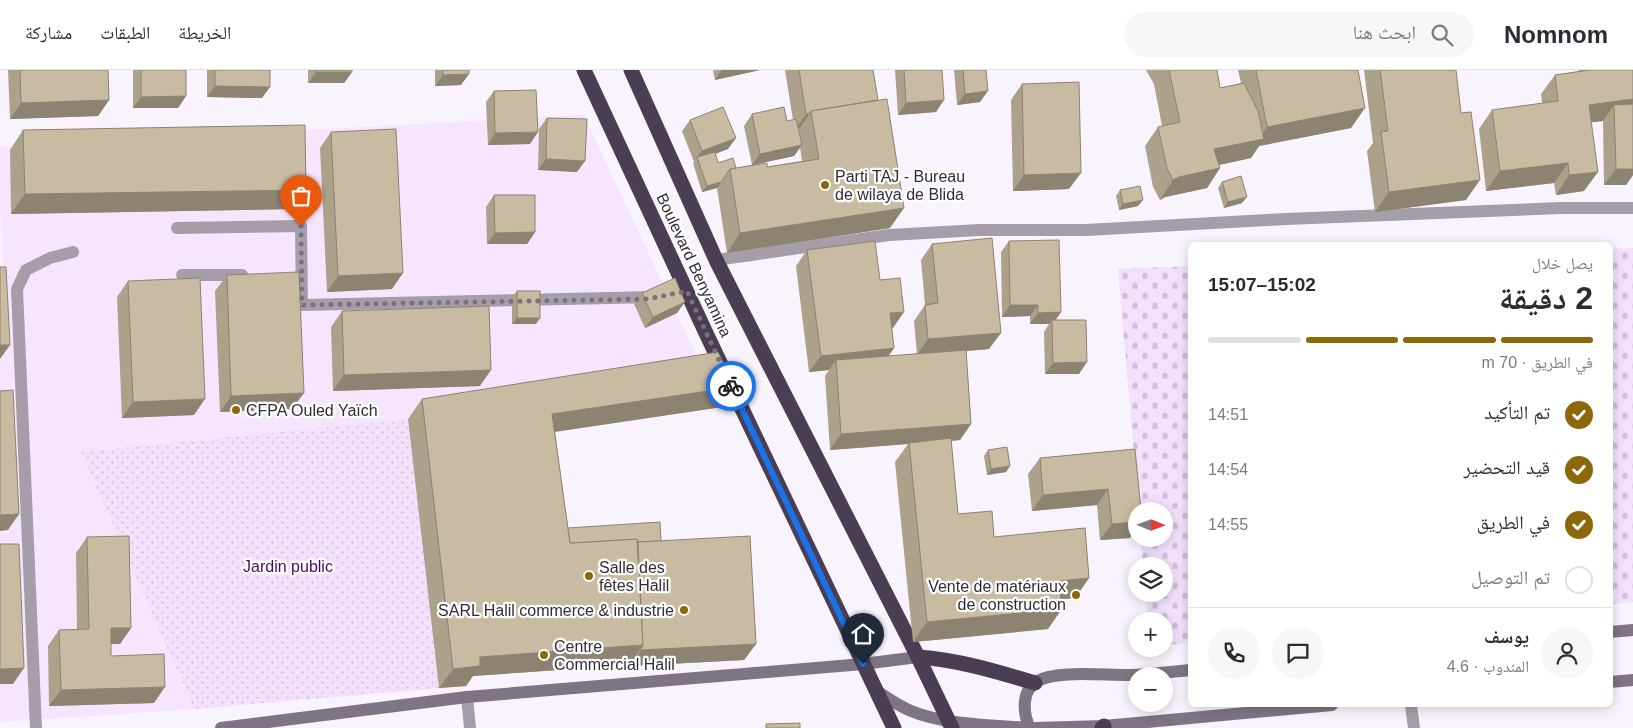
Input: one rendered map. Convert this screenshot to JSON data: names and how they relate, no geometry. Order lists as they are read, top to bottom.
{
  "streets": {
    "highway": ["Boulevard Benyamina"]
  },
  "parks": ["Jardin public"],
  "places": [
    "Parti TAJ - Bureau de wilaya de Blida",
    "CFPA Ouled Yaïch",
    "Salle des fêtes Halil",
    "Vente de matériaux de construction",
    "SARL Halil commerce & industrie",
    "Centre Commercial Halil"
  ],
  "north": "right",
  "page": {
    "header": "Nomnom",
    "search": "ابحث هنا",
    "nav": ["الخريطة", "الطبقات", "مشاركة"],
    "heading": ["2 دقيقة", "يصل خلال", "15:02–15:07"],
    "panel": ["يوسف", "المندوب · 4.6"],
    "bar": "في الطريق · 70 m",
    "list": [
      ["تم التأكيد", "14:51"],
      ["قيد التحضير", "14:54"],
      ["في الطريق", "14:55"],
      "تم التوصيل"
    ],
    "map_buttons": ["+", "−"]
  }
}
